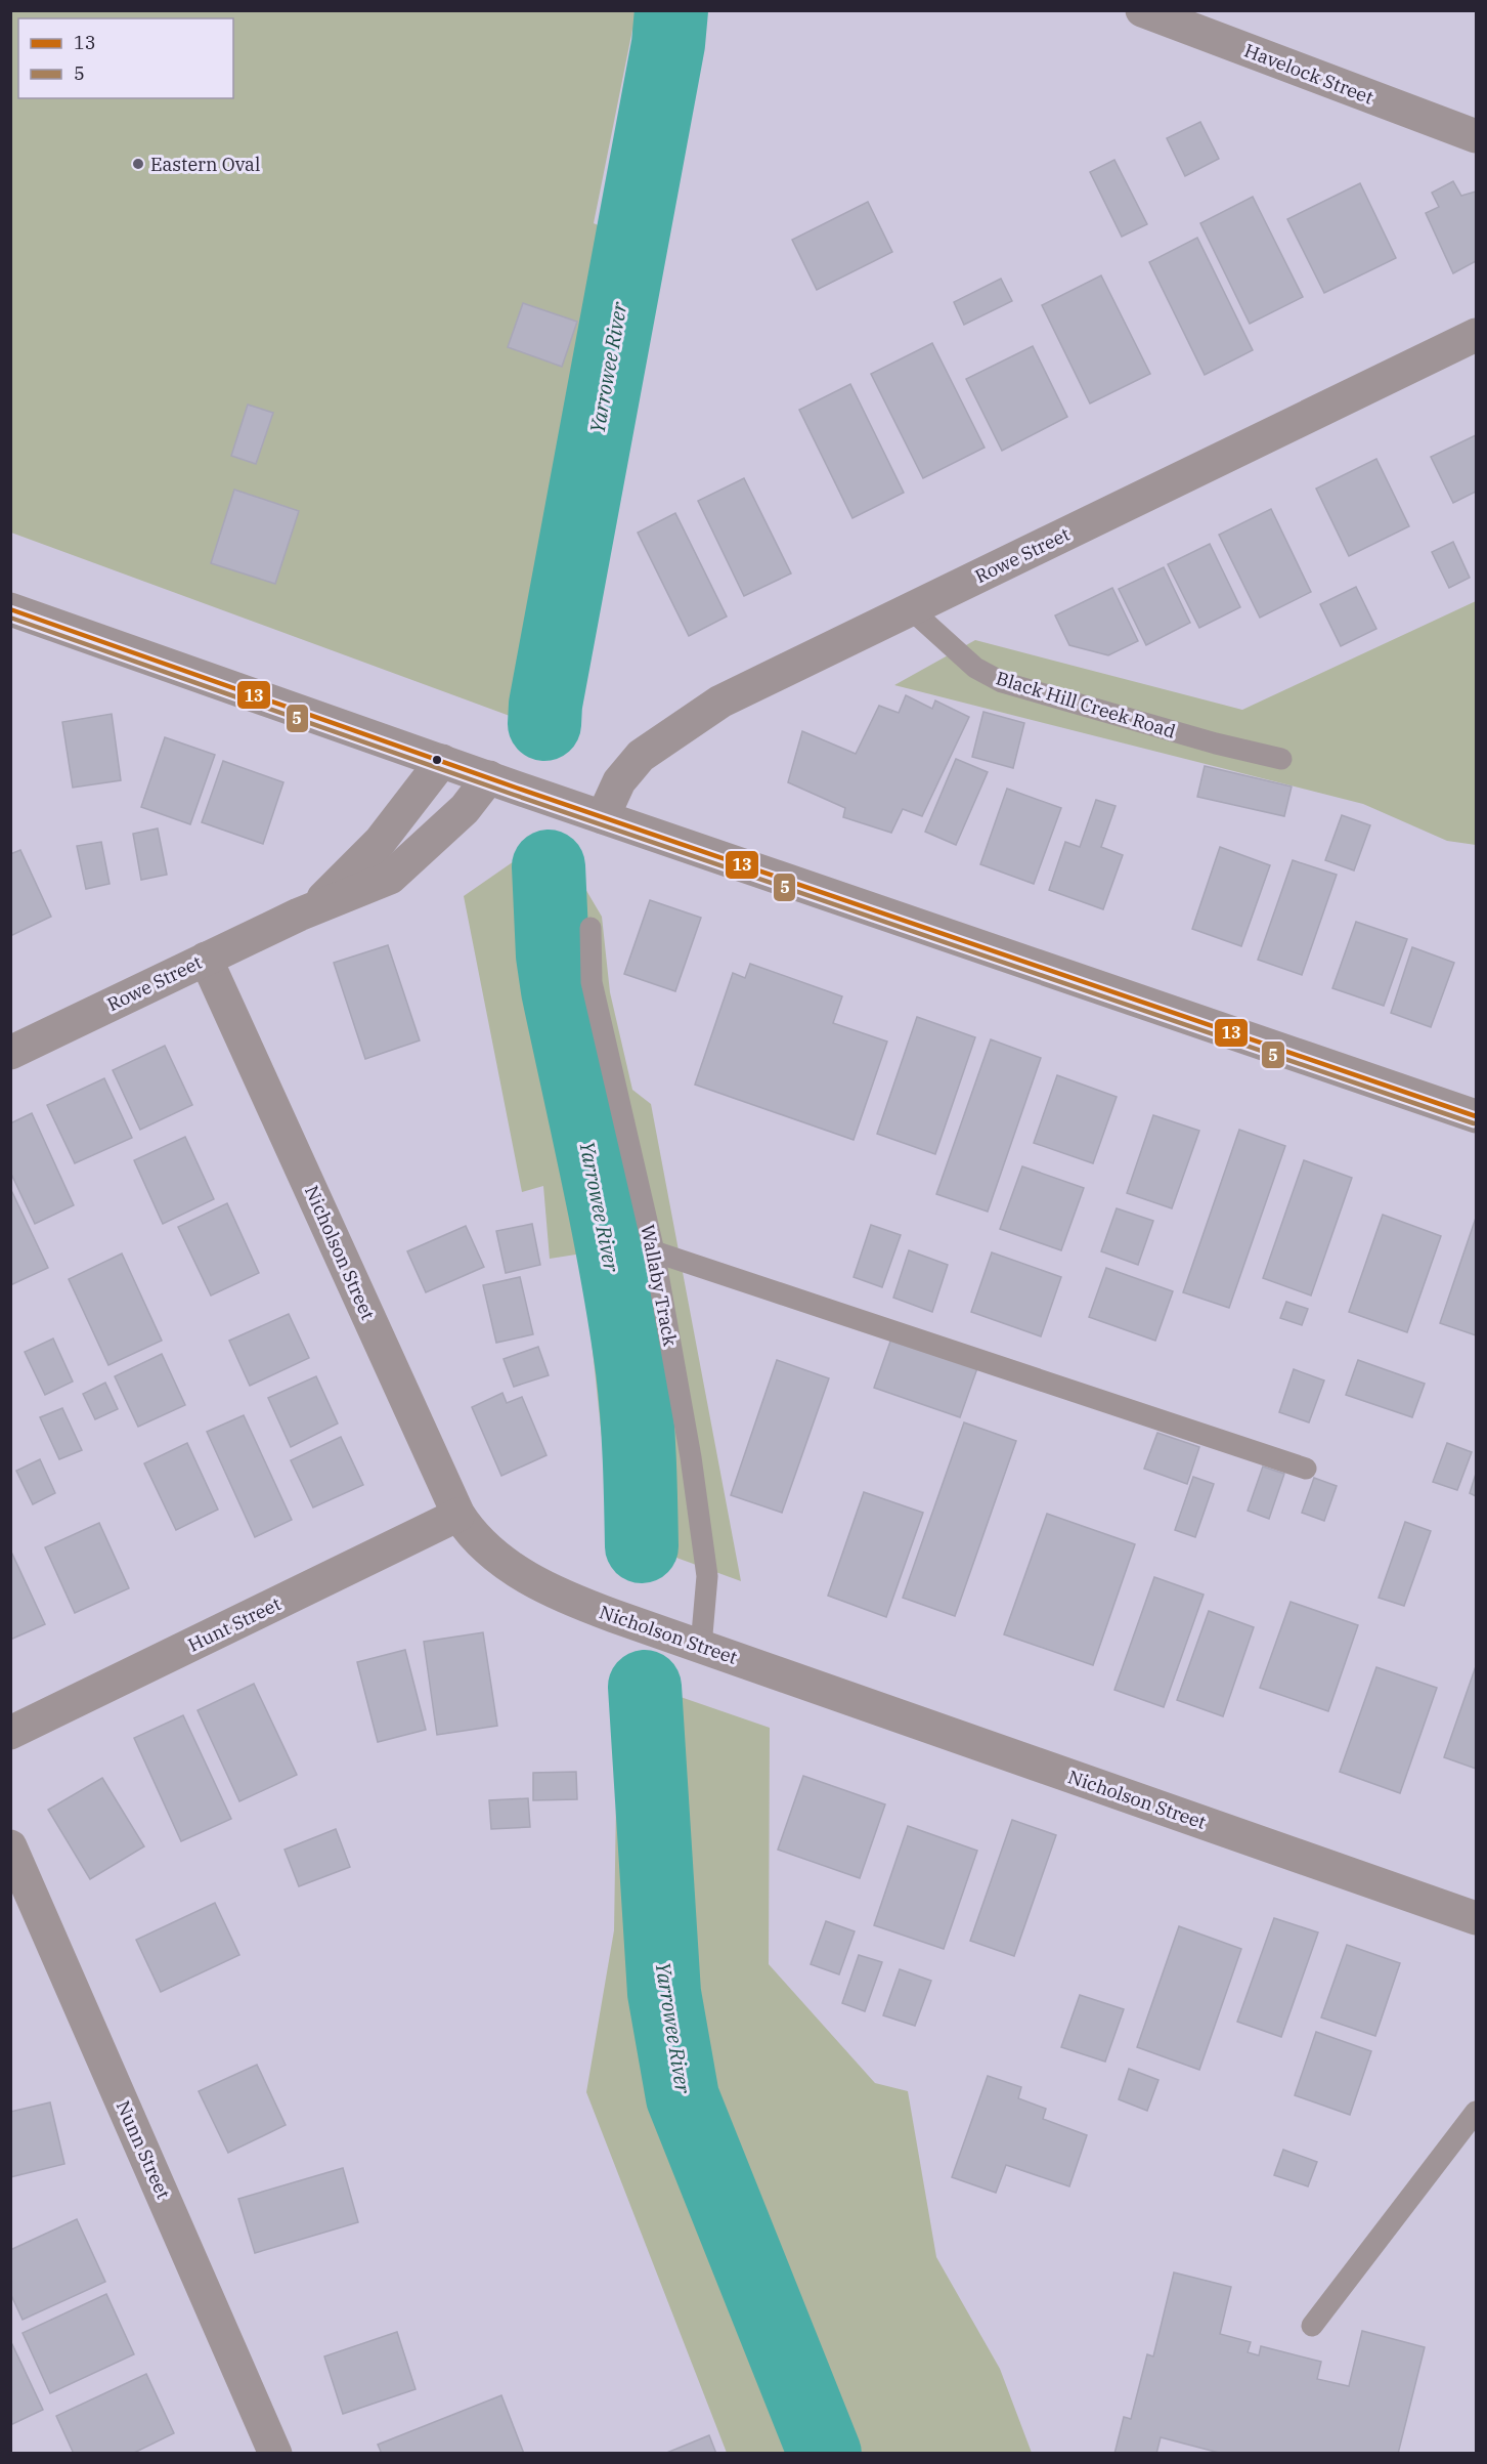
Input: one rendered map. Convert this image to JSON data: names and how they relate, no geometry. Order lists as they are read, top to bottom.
{
  "streets": {
    "street": [
      "Havelock Street",
      "Rowe Street",
      "Nicholson Street",
      "Hunt Street",
      "Nunn Street"
    ],
    "lane": ["Black Hill Creek Road", "Wallaby Track"]
  },
  "crossings": [
    ["Rowe Street", "Black Hill Creek Road"],
    ["Rowe Street", "Nicholson Street"],
    ["Nicholson Street", "Wallaby Track"],
    ["Nicholson Street", "Hunt Street"]
  ],
  "water": ["Yarrowee River"],
  "places": ["Eastern Oval"],
  "lines": ["transit line 13", "transit line 5"],
  "legend": ["13", "5"]
}
